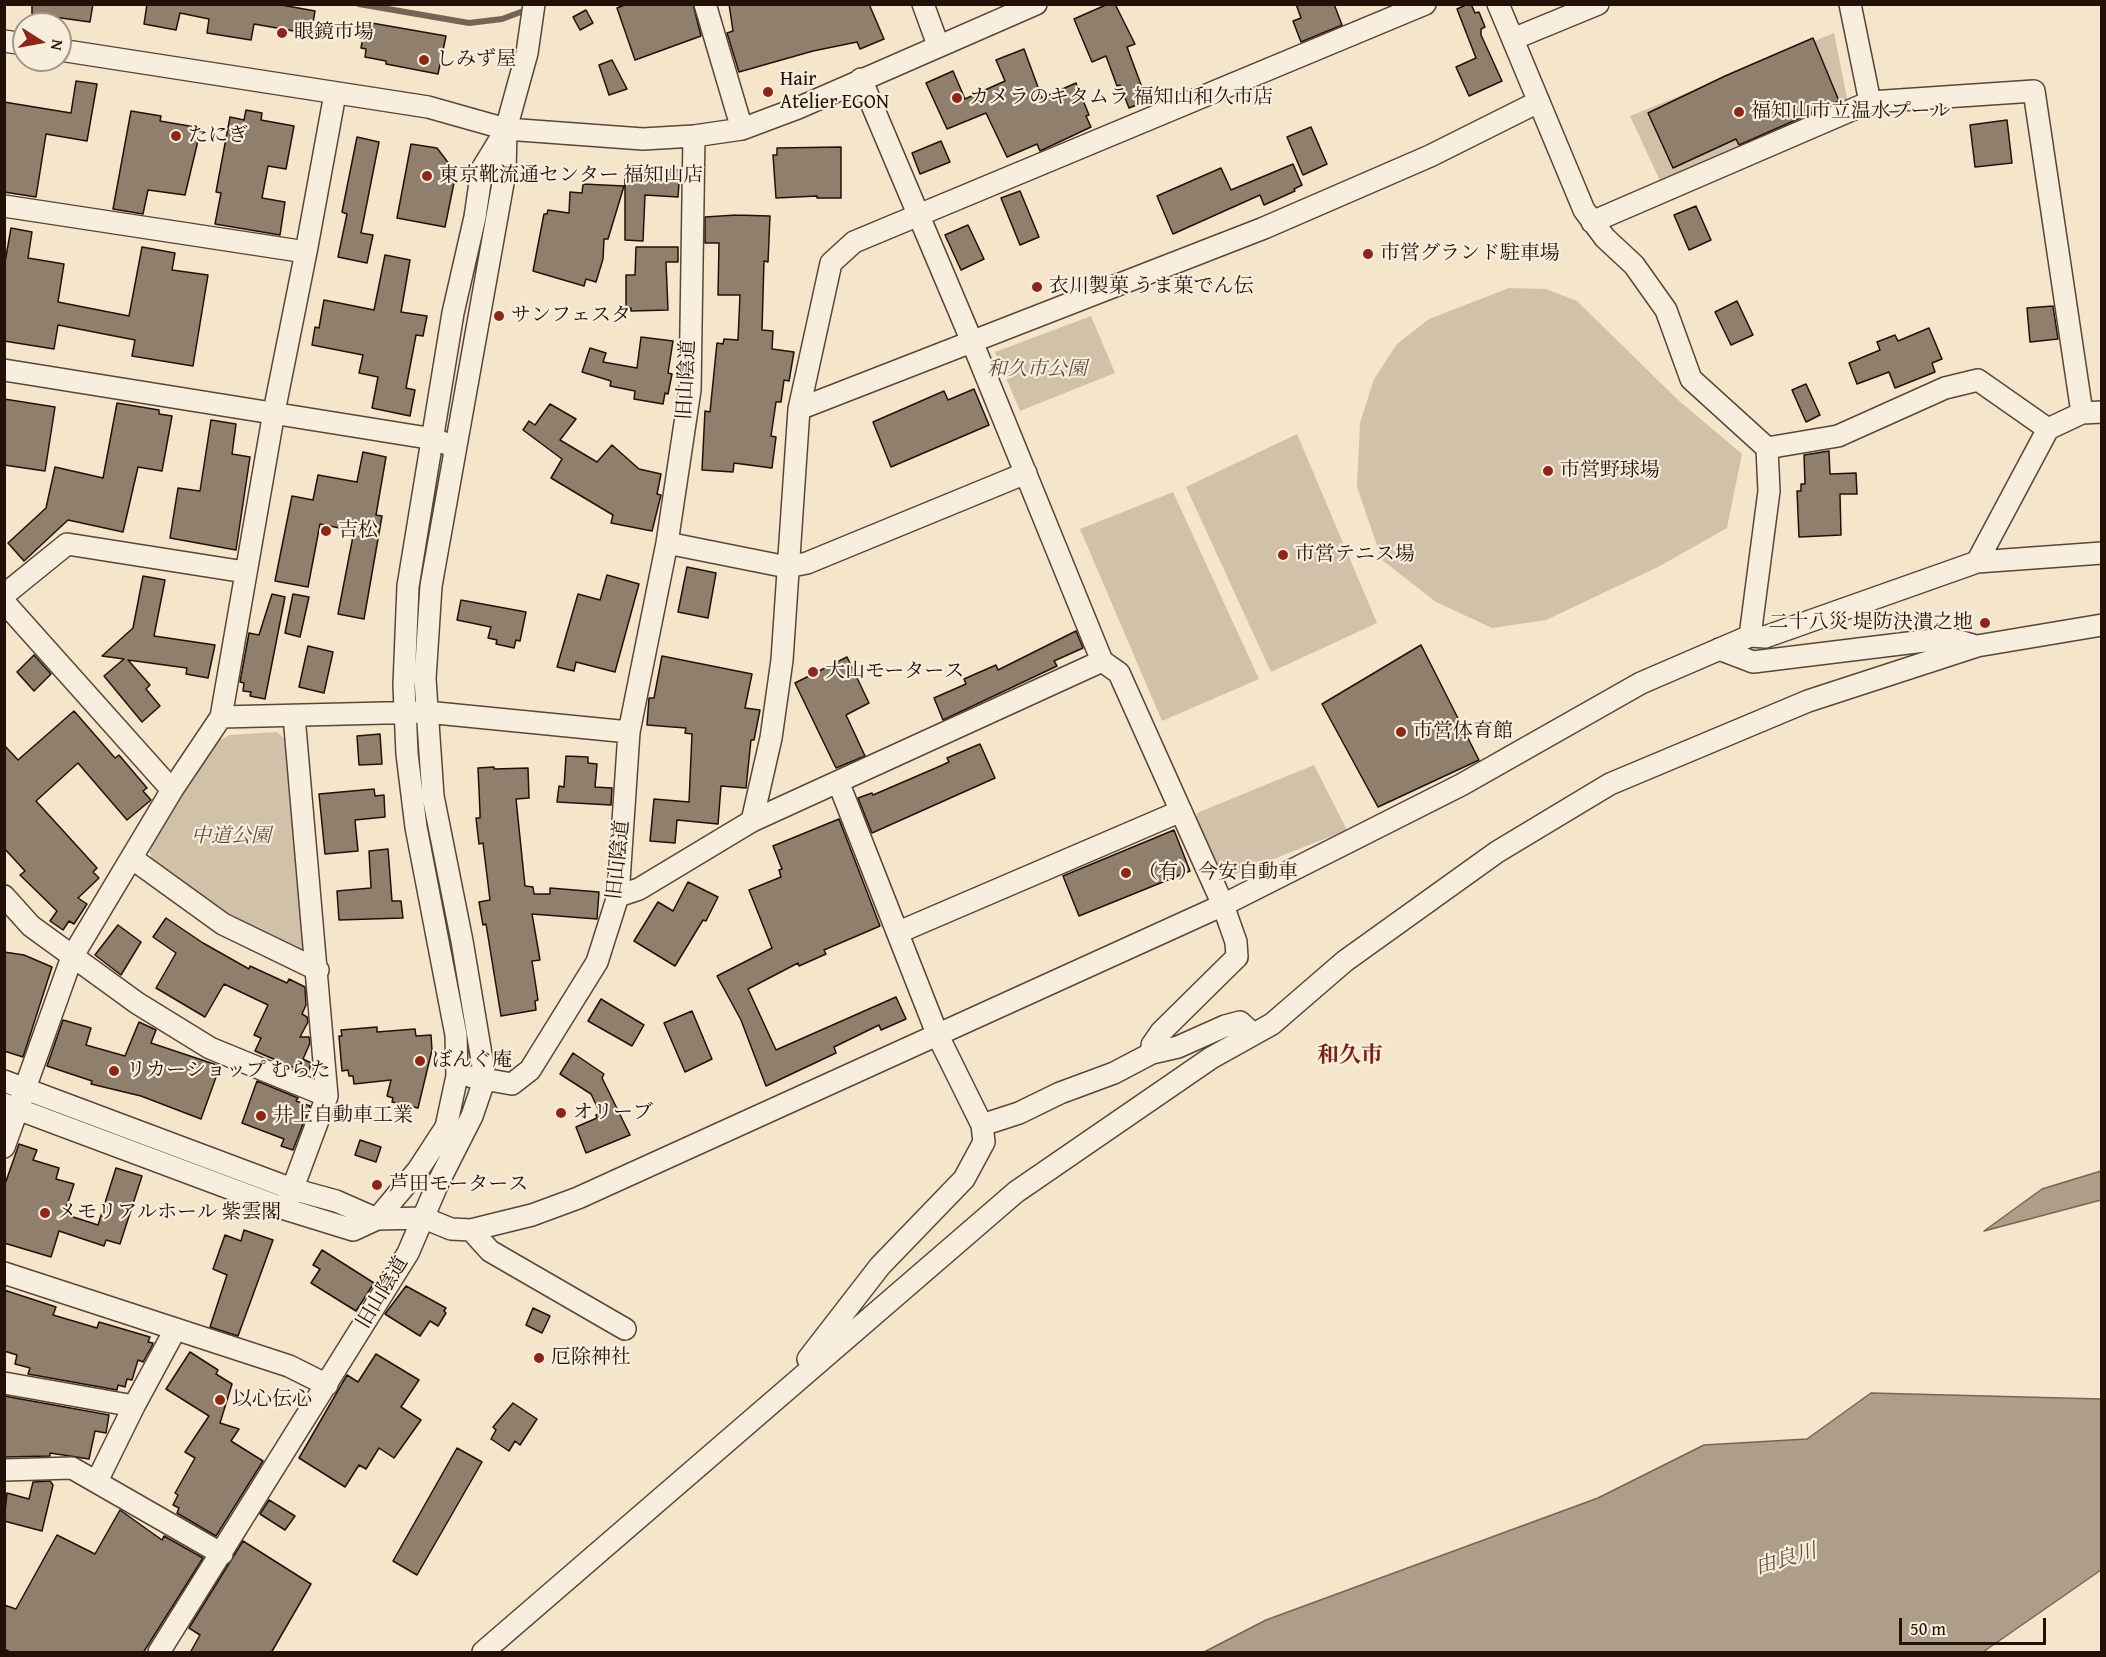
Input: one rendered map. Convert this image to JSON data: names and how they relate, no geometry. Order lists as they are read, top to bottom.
{
  "streets": {
    "street": ["旧山陰道"]
  },
  "districts": ["和久市"],
  "water": ["由良川"],
  "parks": ["和久市公園", "中道公園"],
  "places": [
    "眼鏡市場",
    "しみず屋",
    "Hair Atelier EGON",
    "カメラのキタムラ 福知山和久市店",
    "福知山市立温水プール",
    "たにぎ",
    "東京靴流通センター 福知山店",
    "市営グランド駐車場",
    "衣川製菓 うま菓でん伝",
    "サンフェスタ",
    "市営野球場",
    "吉松",
    "市営テニス場",
    "二十八災 堤防決潰之地",
    "大山モータース",
    "市営体育館",
    "（有）今安自動車",
    "ぼんぐ庵",
    "リカーショップ むらた",
    "オリーブ",
    "井上自動車工業",
    "芦田モータース",
    "メモリアルホール 紫雲閣",
    "厄除神社",
    "以心伝心"
  ],
  "scale_bar": "50 m",
  "north": "right"
}
